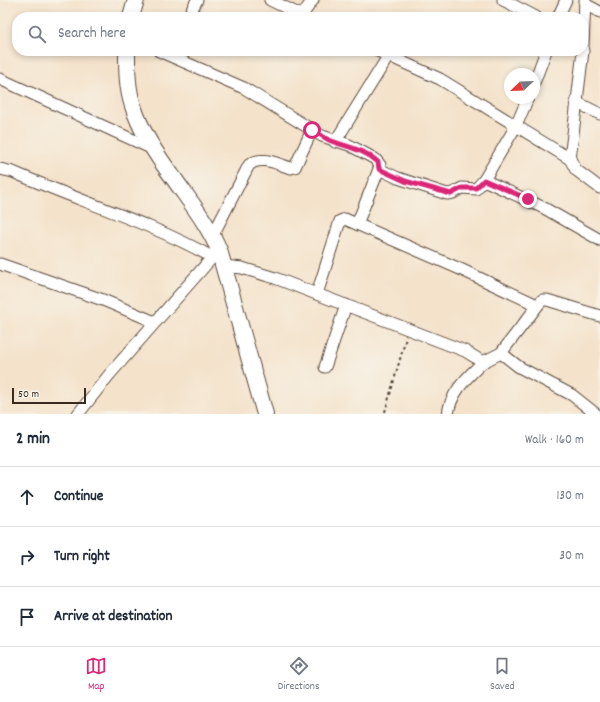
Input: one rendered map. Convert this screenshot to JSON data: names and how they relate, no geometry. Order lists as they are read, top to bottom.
{
  "scale_bar": "50 m",
  "north": "bottom left",
  "page": {
    "search": "Search here",
    "scale": "50 m",
    "heading": ["2 min", "Walk · 160 m"],
    "list": [
      ["Continue", "130 m"],
      ["Turn right", "30 m"],
      "Arrive at destination"
    ],
    "nav": ["Map", "Directions", "Saved"]
  }
}
